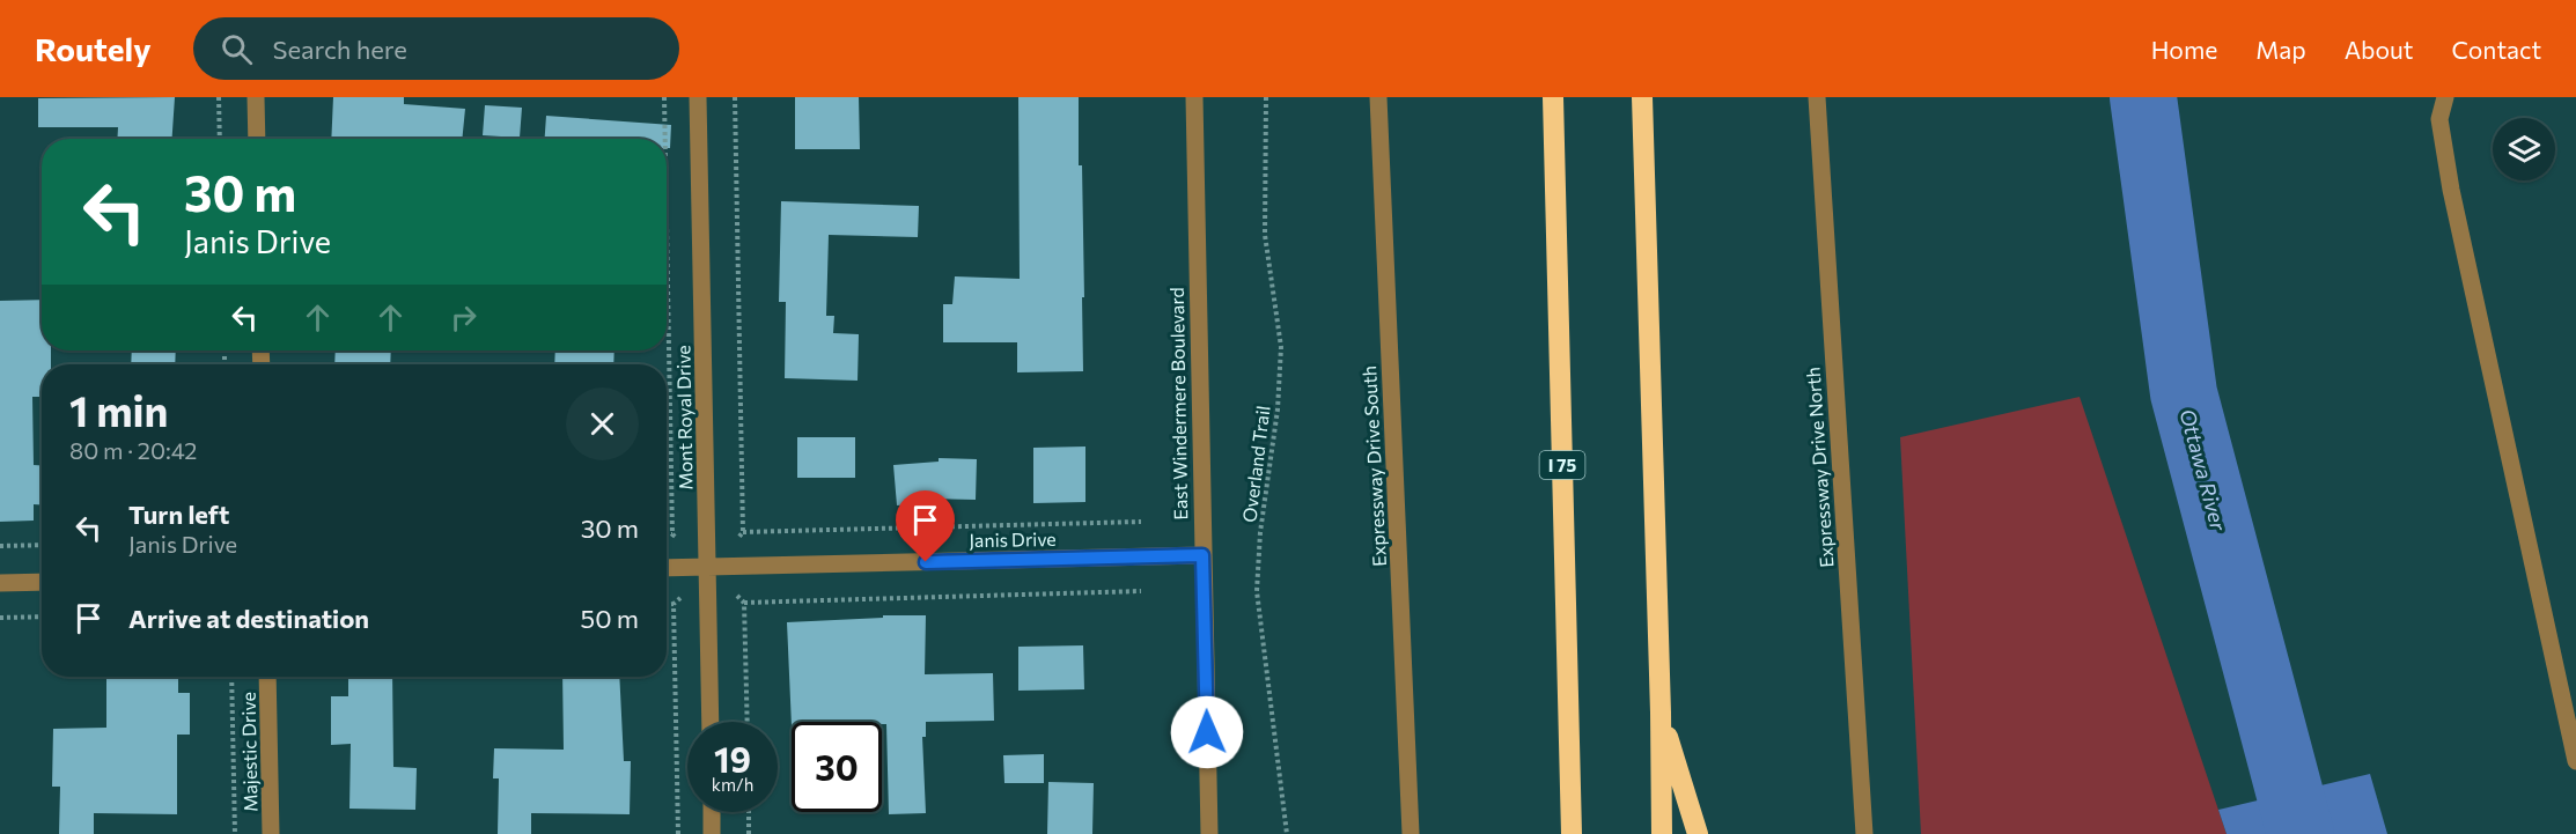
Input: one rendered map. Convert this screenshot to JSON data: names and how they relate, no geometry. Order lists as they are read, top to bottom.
{
  "streets": {
    "highway": ["I 75"],
    "street": [
      "East Windermere Boulevard",
      "Mont Royal Drive",
      "Expressway Drive South",
      "Expressway Drive North",
      "Janis Drive",
      "Majestic Drive"
    ],
    "path": ["Overland Trail"]
  },
  "crossings": [
    ["East Windermere Boulevard", "Janis Drive"],
    ["Mont Royal Drive", "Janis Drive"]
  ],
  "water": ["Ottawa River"],
  "page": {
    "header": "Routely",
    "search": "Search here",
    "nav": [
      "Home",
      "Map",
      "About",
      "Contact"
    ],
    "turn": ["30 m", "Janis Drive"],
    "heading": ["1 min", "80 m · 20:42"],
    "list": [
      {
        "name": "Turn left",
        "note": "Janis Drive",
        "value": "30 m"
      },
      {
        "name": "Arrive at destination",
        "value": "50 m"
      }
    ],
    "speed": "19 km/h",
    "limit": "30"
  }
}
